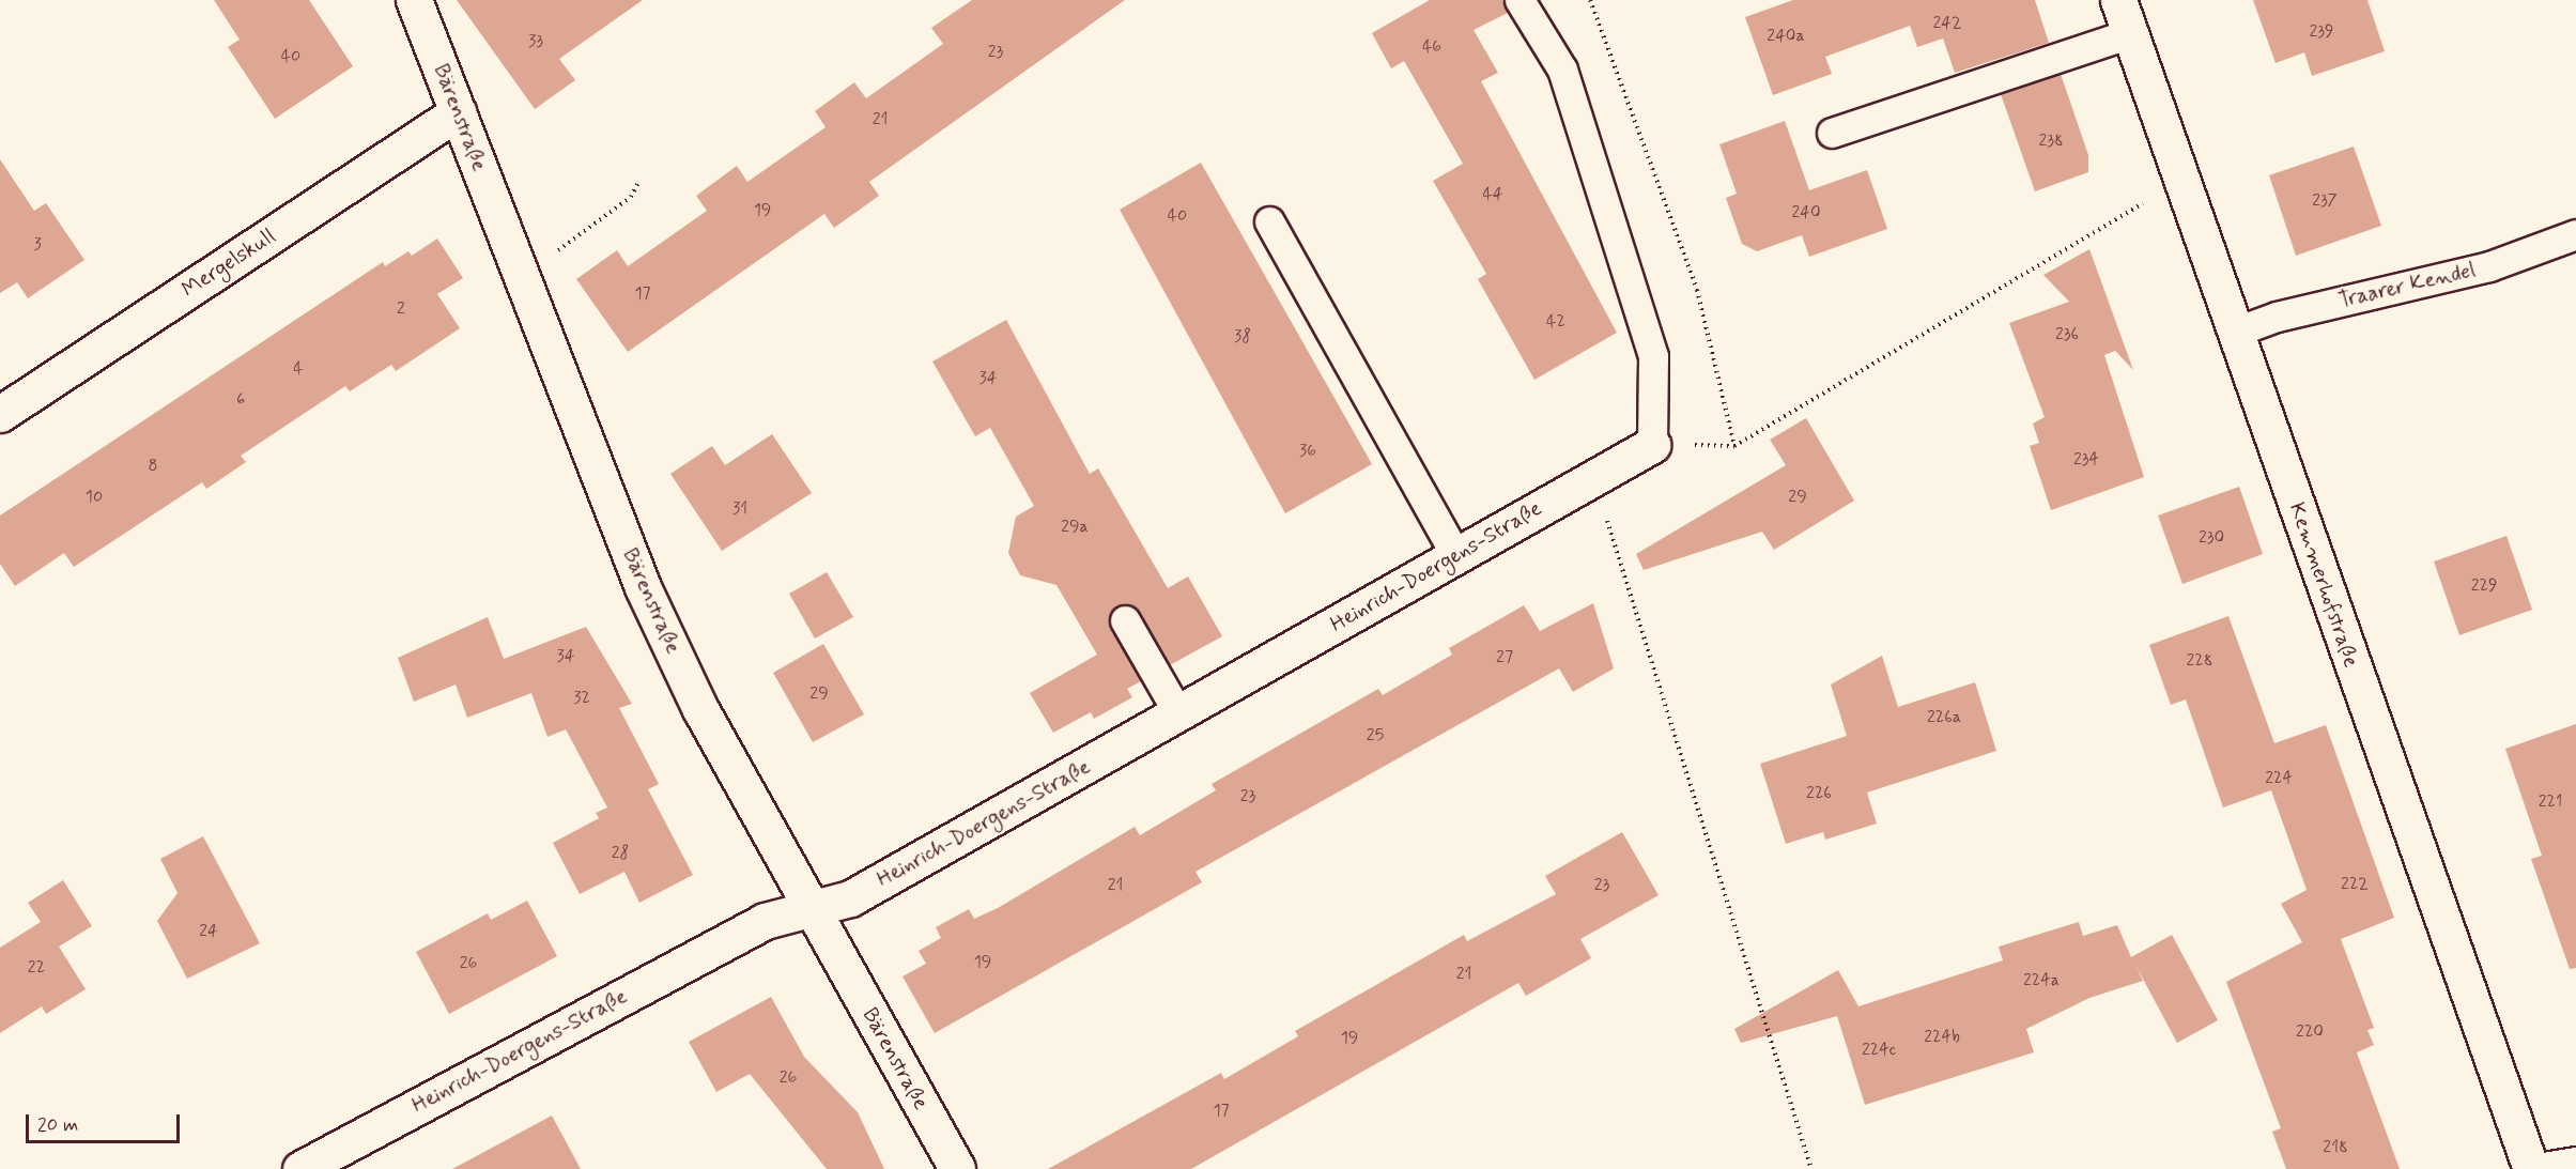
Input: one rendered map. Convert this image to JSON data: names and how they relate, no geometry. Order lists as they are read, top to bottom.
{
  "streets": {
    "street": [
      "Bärenstraße",
      "Mergelskull",
      "Heinrich-Doergens-Straße",
      "Kemmerhofstraße"
    ],
    "lane": ["Traarer Kendel"]
  },
  "crossings": [
    ["Bärenstraße", "Mergelskull"],
    ["Bärenstraße", "Heinrich-Doergens-Straße"],
    ["Traarer Kendel", "Kemmerhofstraße"]
  ],
  "house_numbers": [
    "242",
    "239",
    "240a",
    "33",
    "46",
    "23",
    "40",
    "21",
    "238",
    "44",
    "237",
    "19",
    "240",
    "40",
    "3",
    "17",
    "2",
    "42",
    "236",
    "38",
    "4",
    "34",
    "6",
    "36",
    "234",
    "8",
    "10",
    "29",
    "31",
    "29a",
    "230",
    "229",
    "34",
    "27",
    "228",
    "29",
    "32",
    "226a",
    "25",
    "224",
    "226",
    "23",
    "221",
    "28",
    "222",
    "21",
    "23",
    "24",
    "19",
    "26",
    "22",
    "21",
    "224a",
    "220",
    "224b",
    "19",
    "224c",
    "26",
    "17",
    "218"
  ],
  "scale_bar": "20 m"
}
